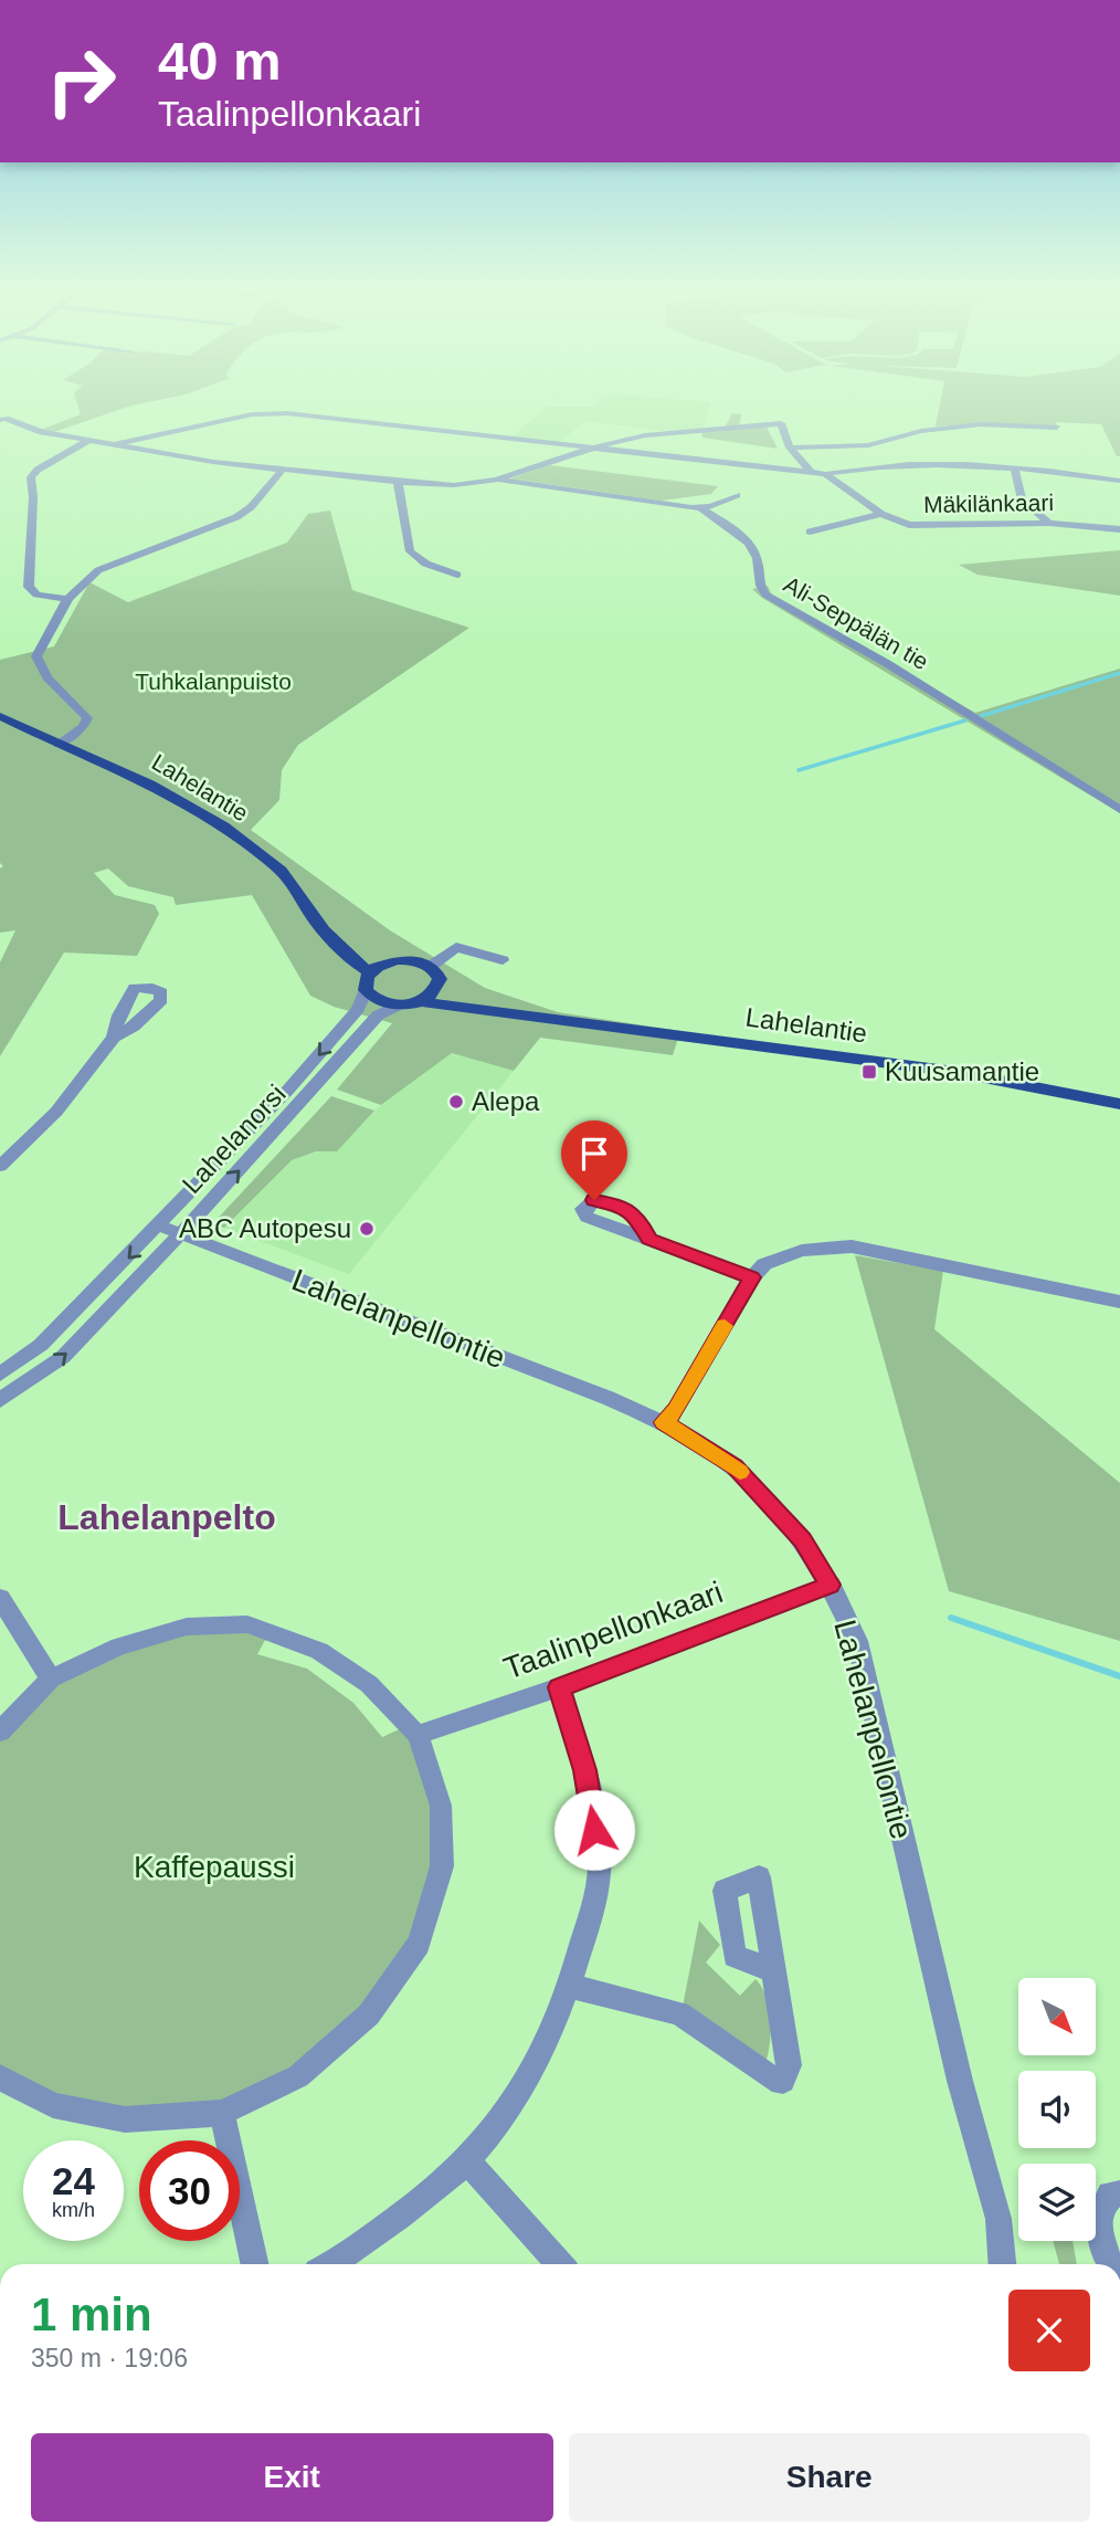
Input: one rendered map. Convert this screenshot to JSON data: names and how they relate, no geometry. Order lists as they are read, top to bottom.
{
  "streets": {
    "main road": ["Lahelantie"],
    "street": [
      "Mäkilänkaari",
      "Ali-Seppälän tie",
      "Lahelanorsi",
      "Lahelanpellontie",
      "Taalinpellonkaari"
    ]
  },
  "crossings": [
    ["Lahelantie", "Lahelanorsi"],
    ["Lahelanorsi", "Lahelanpellontie"],
    ["Lahelanpellontie", "Taalinpellonkaari"]
  ],
  "districts": ["Lahelanpelto"],
  "parks": ["Tuhkalanpuisto", "Kaffepaussi"],
  "places": {
    "transit": ["Kuusamantie"],
    "other": ["Alepa", "ABC Autopesu"]
  },
  "north": "bottom right",
  "page": {
    "turn": ["40 m", "Taalinpellonkaari"],
    "speed": "24 km/h",
    "limit": "30",
    "heading": ["1 min", "350 m · 19:06"],
    "buttons": ["Exit", "Share"]
  }
}
